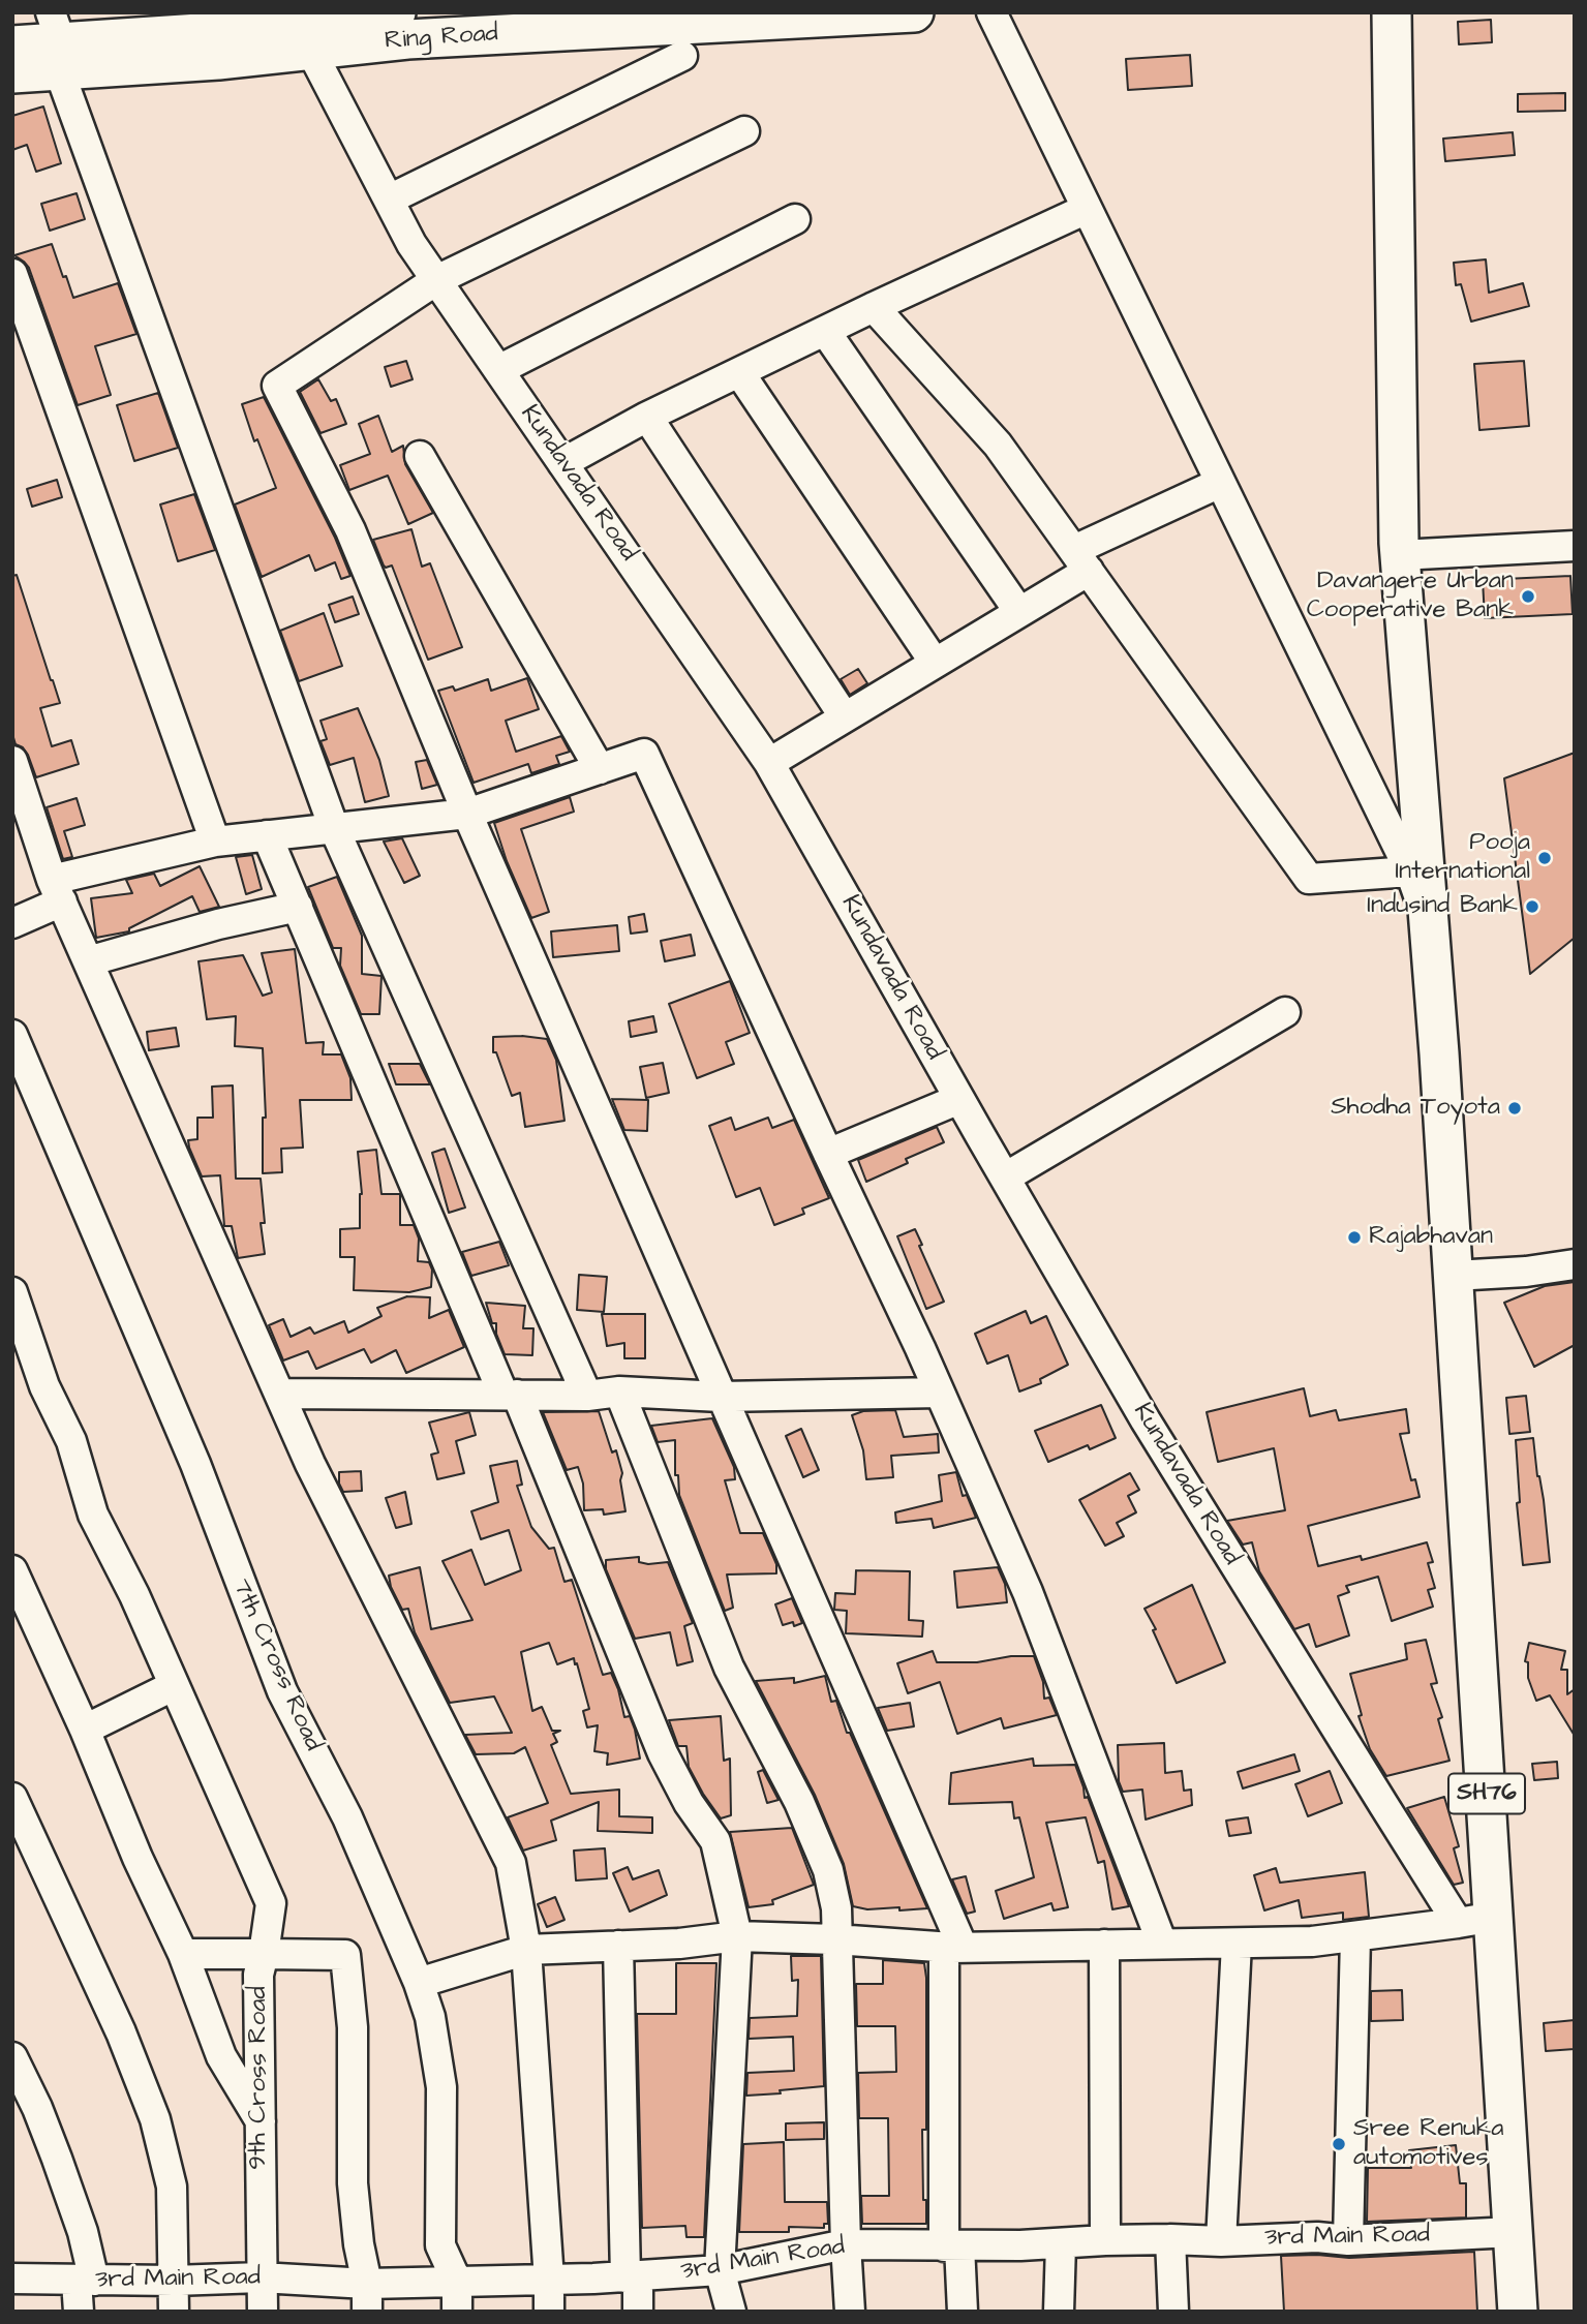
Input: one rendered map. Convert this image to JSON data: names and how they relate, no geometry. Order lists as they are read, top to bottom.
{
  "streets": {
    "main road": ["Ring Road", "SH76"],
    "street": [
      "Kundavada Road",
      "7th Cross Road",
      "9th Cross Road",
      "3rd Main Road"
    ]
  },
  "crossings": [
    ["Ring Road", "Kundavada Road"],
    ["Kundavada Road", "SH76"],
    ["7th Cross Road", "3rd Main Road"],
    ["SH76", "3rd Main Road"],
    ["9th Cross Road", "3rd Main Road"]
  ],
  "places": [
    "Davangere Urban Cooperative Bank",
    "Pooja International",
    "Indusind Bank",
    "Shodha Toyota",
    "Rajabhavan",
    "Sree Renuka automotives"
  ]
}
